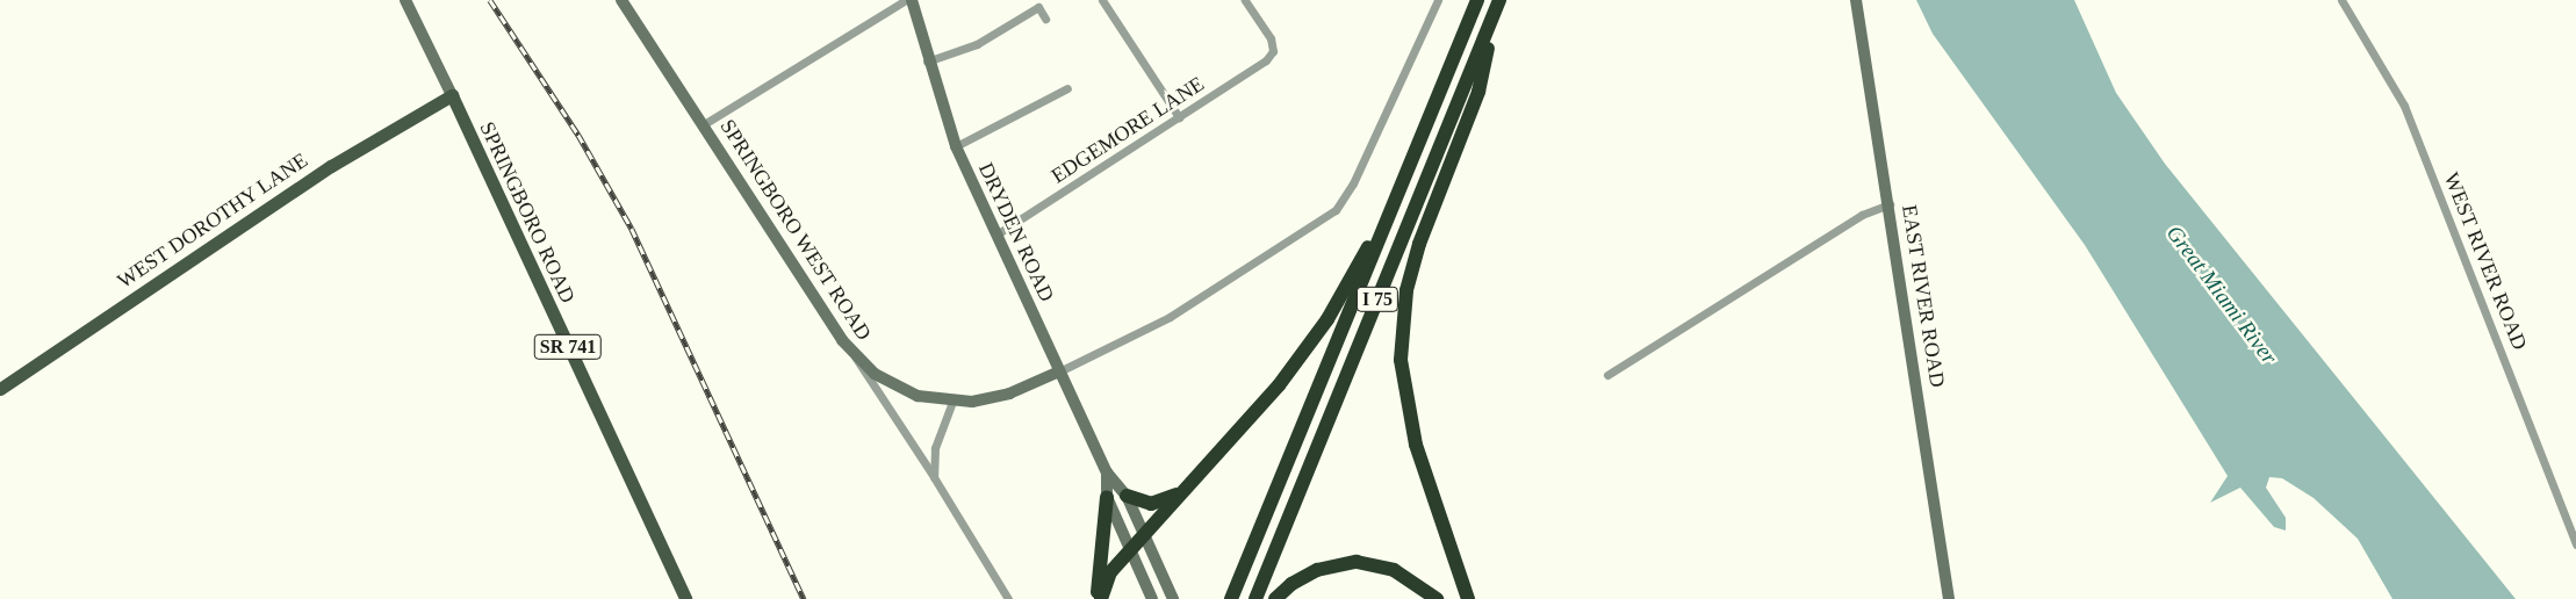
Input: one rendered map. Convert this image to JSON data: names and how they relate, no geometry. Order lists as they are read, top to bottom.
{
  "streets": {
    "highway": ["I 75"],
    "main road": ["SPRINGBORO ROAD", "WEST DOROTHY LANE", "SR 741"],
    "street": [
      "EDGEMORE LANE",
      "SPRINGBORO WEST ROAD",
      "DRYDEN ROAD",
      "WEST RIVER ROAD",
      "EAST RIVER ROAD"
    ]
  },
  "crossings": [
    ["EDGEMORE LANE", "DRYDEN ROAD"],
    ["SPRINGBORO ROAD", "WEST DOROTHY LANE"],
    ["SPRINGBORO WEST ROAD", "DRYDEN ROAD"]
  ],
  "water": ["Great Miami River"]
}
